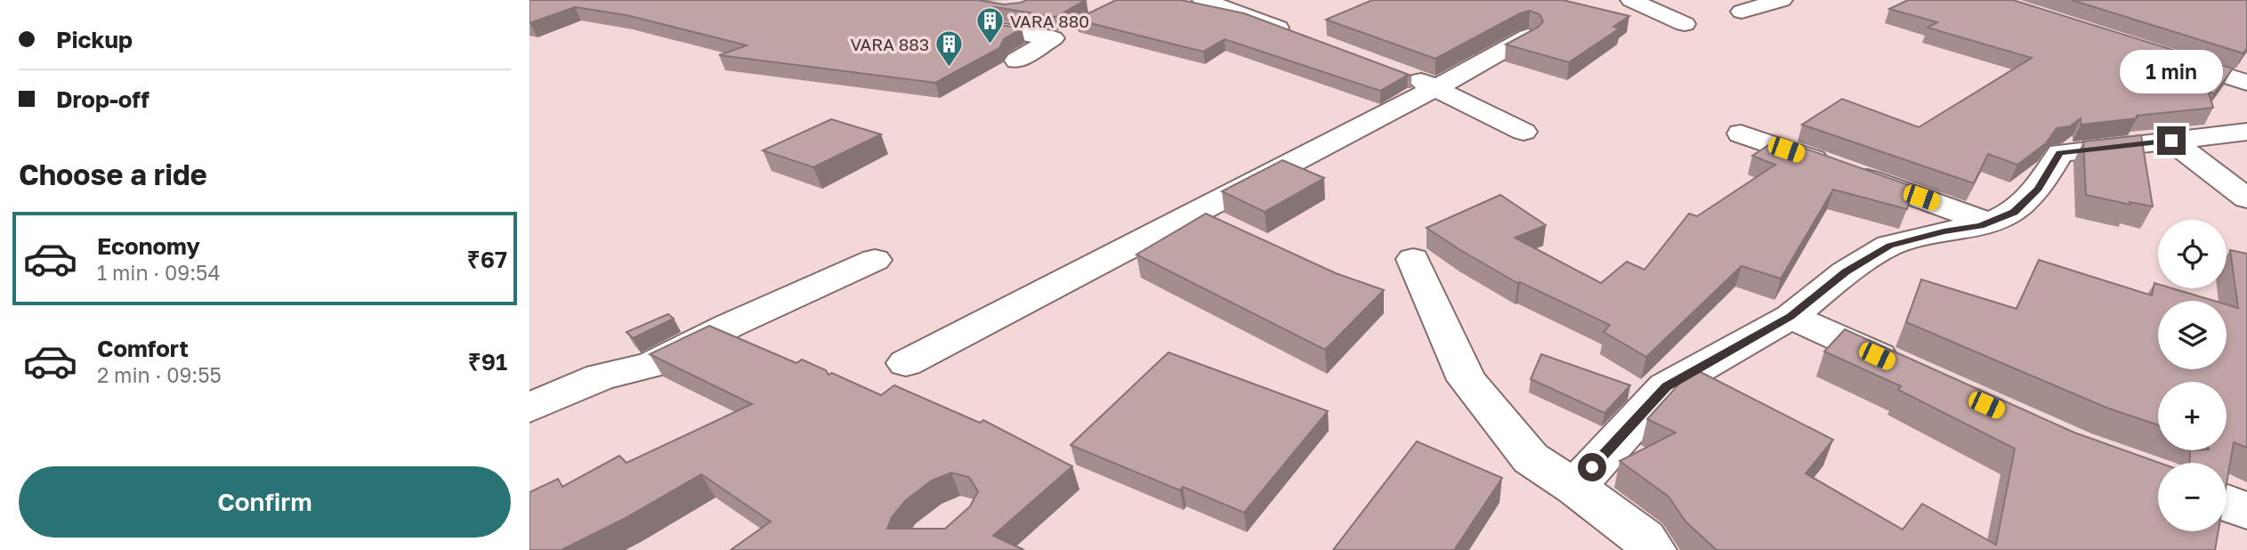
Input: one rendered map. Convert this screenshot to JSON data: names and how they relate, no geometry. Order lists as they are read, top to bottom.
{
  "places": {
    "building": ["VARA 880", "VARA 883"]
  },
  "page": {
    "banner": ["Pickup", "Drop-off"],
    "bubble": "1 min",
    "heading": "Choose a ride",
    "list": [
      {
        "name": "Economy",
        "note": "1 min · 09:54",
        "value": "₹67"
      },
      {
        "name": "Comfort",
        "note": "2 min · 09:55",
        "value": "₹91"
      }
    ],
    "map_buttons": ["+", "−"],
    "buttons": "Confirm"
  }
}
